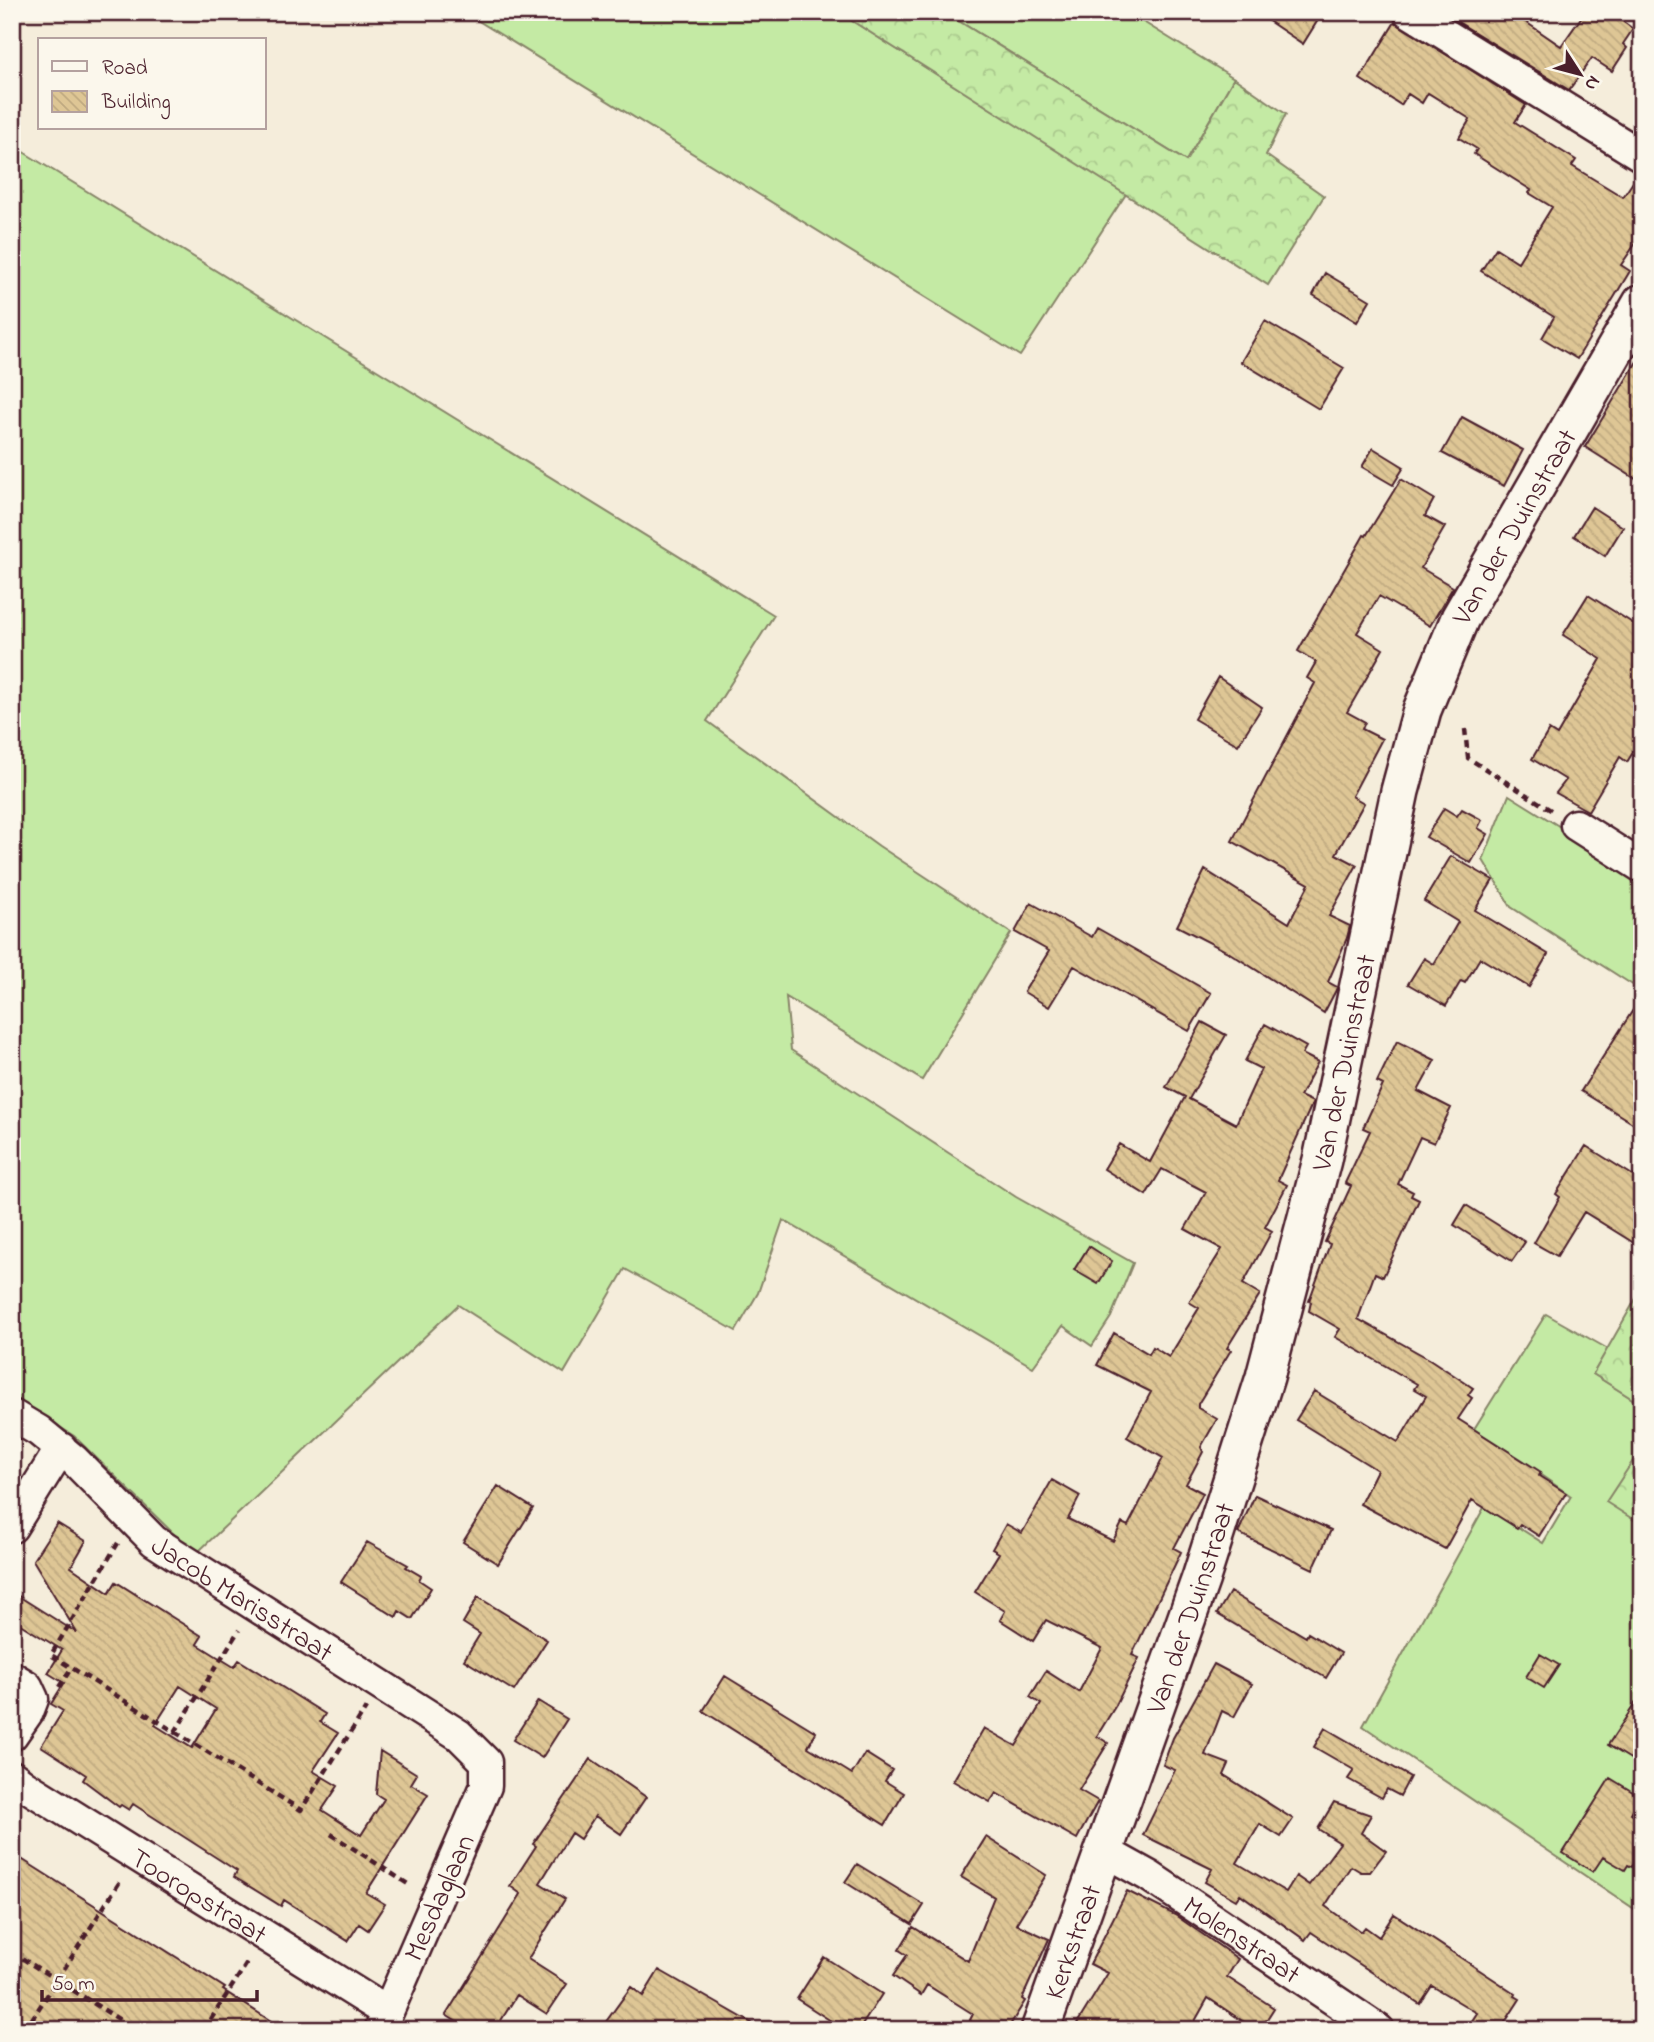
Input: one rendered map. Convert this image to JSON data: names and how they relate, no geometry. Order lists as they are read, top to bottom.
{
  "streets": {
    "street": [
      "Van der Duinstraat",
      "Jacob Marisstraat",
      "Tooropstraat",
      "Mesdaglaan",
      "Molenstraat",
      "Kerkstraat"
    ]
  },
  "crossings": [
    ["Van der Duinstraat", "Molenstraat"],
    ["Van der Duinstraat", "Kerkstraat"],
    ["Jacob Marisstraat", "Mesdaglaan"],
    ["Tooropstraat", "Mesdaglaan"],
    ["Molenstraat", "Kerkstraat"]
  ],
  "legend": ["Road", "Building"],
  "scale_bar": "50 m",
  "north": "bottom right"
}
